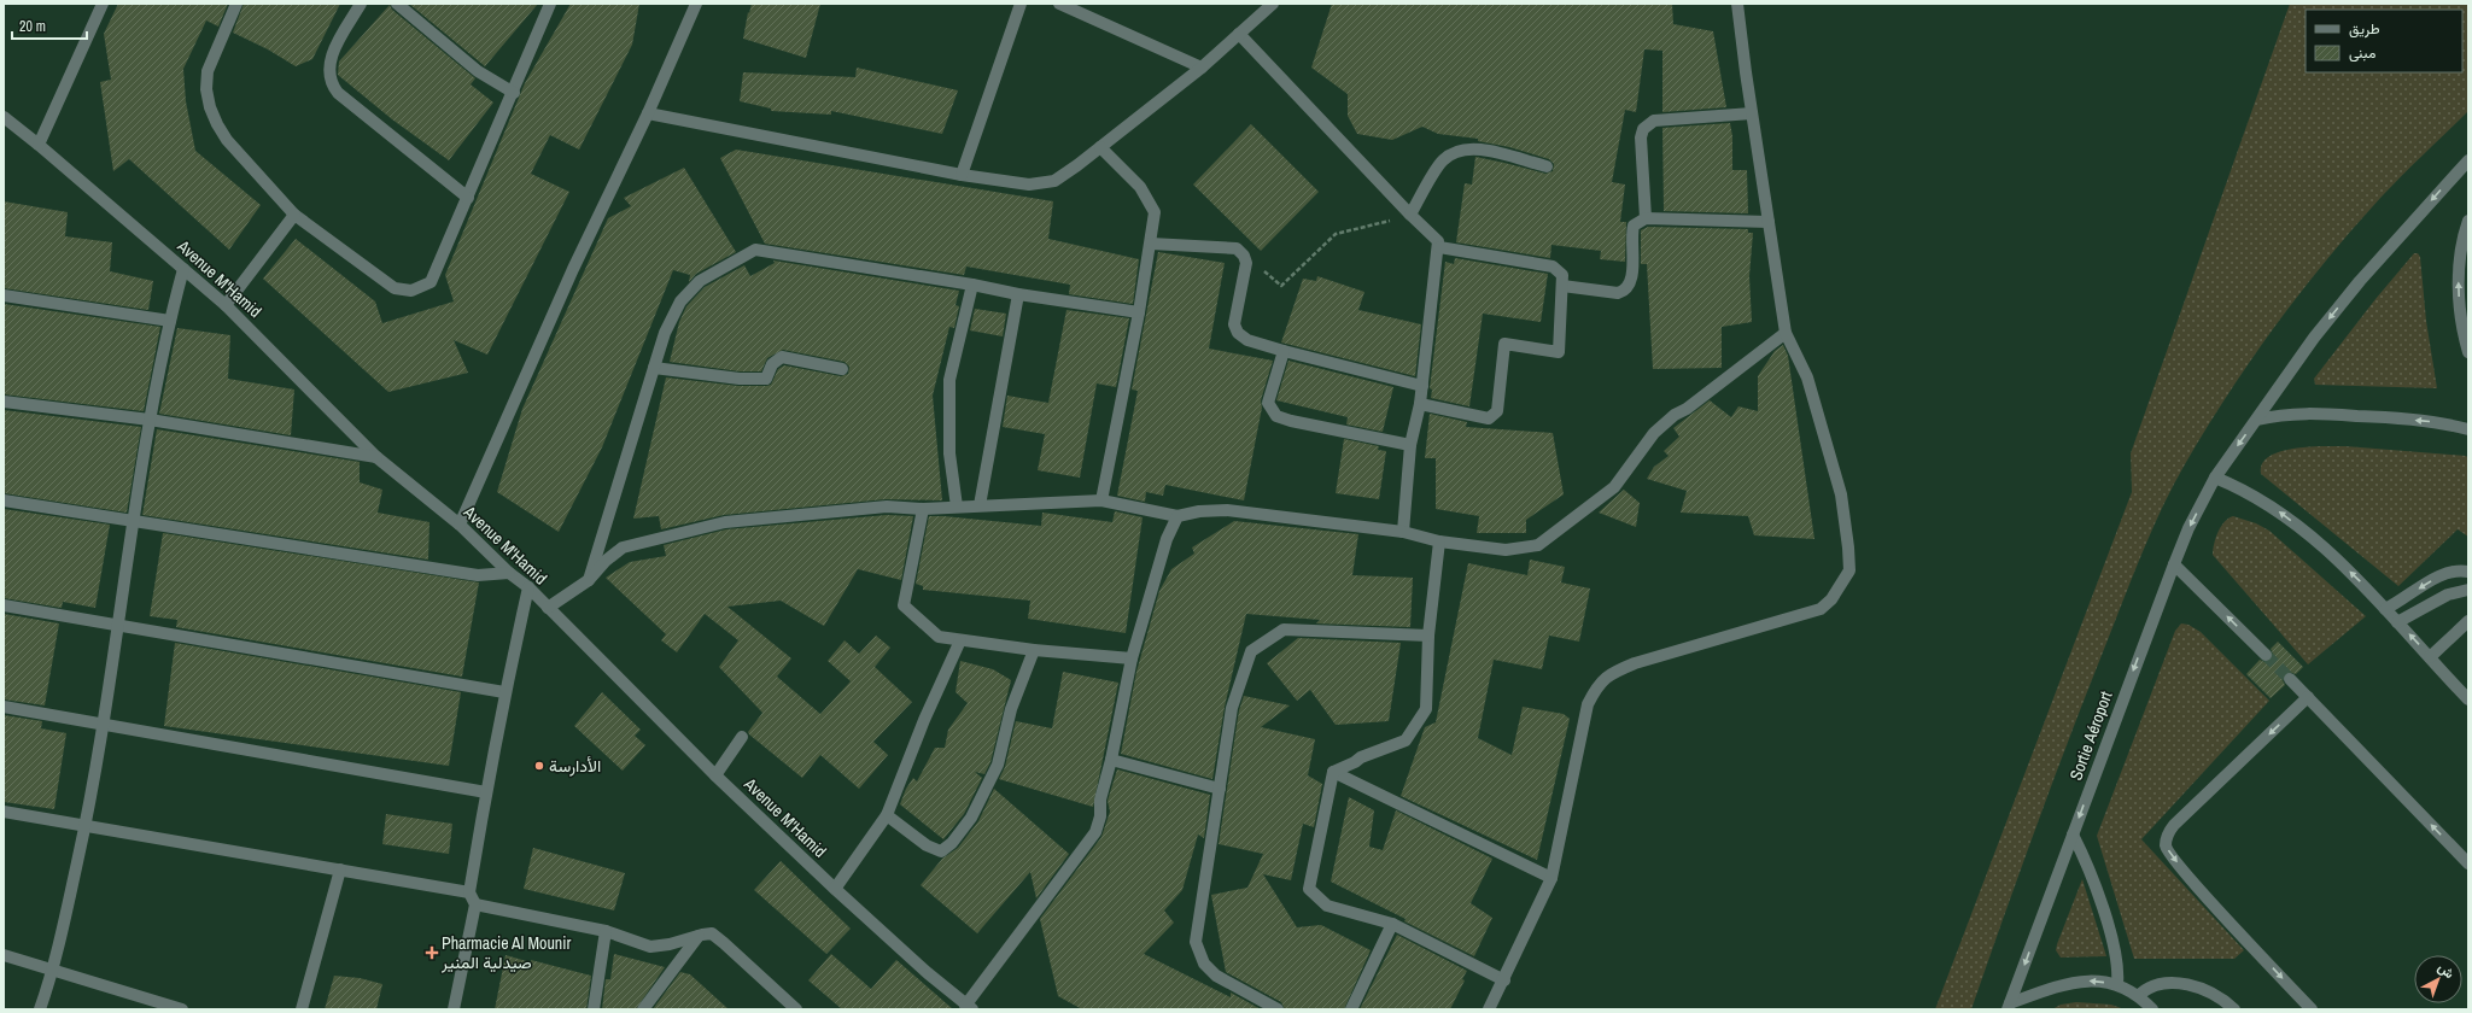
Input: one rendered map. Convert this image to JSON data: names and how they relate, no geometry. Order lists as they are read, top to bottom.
{
  "streets": {
    "street": ["Avenue M'Hamid", "Sortie Aéroport"]
  },
  "one_way": ["Sortie Aéroport"],
  "places": {
    "other": ["الأدارسة"],
    "health": ["Pharmacie Al Mounir صيدلية المنير"]
  },
  "legend": ["طريق", "مبنى"],
  "scale_bar": "20 m",
  "north": "top right"
}
